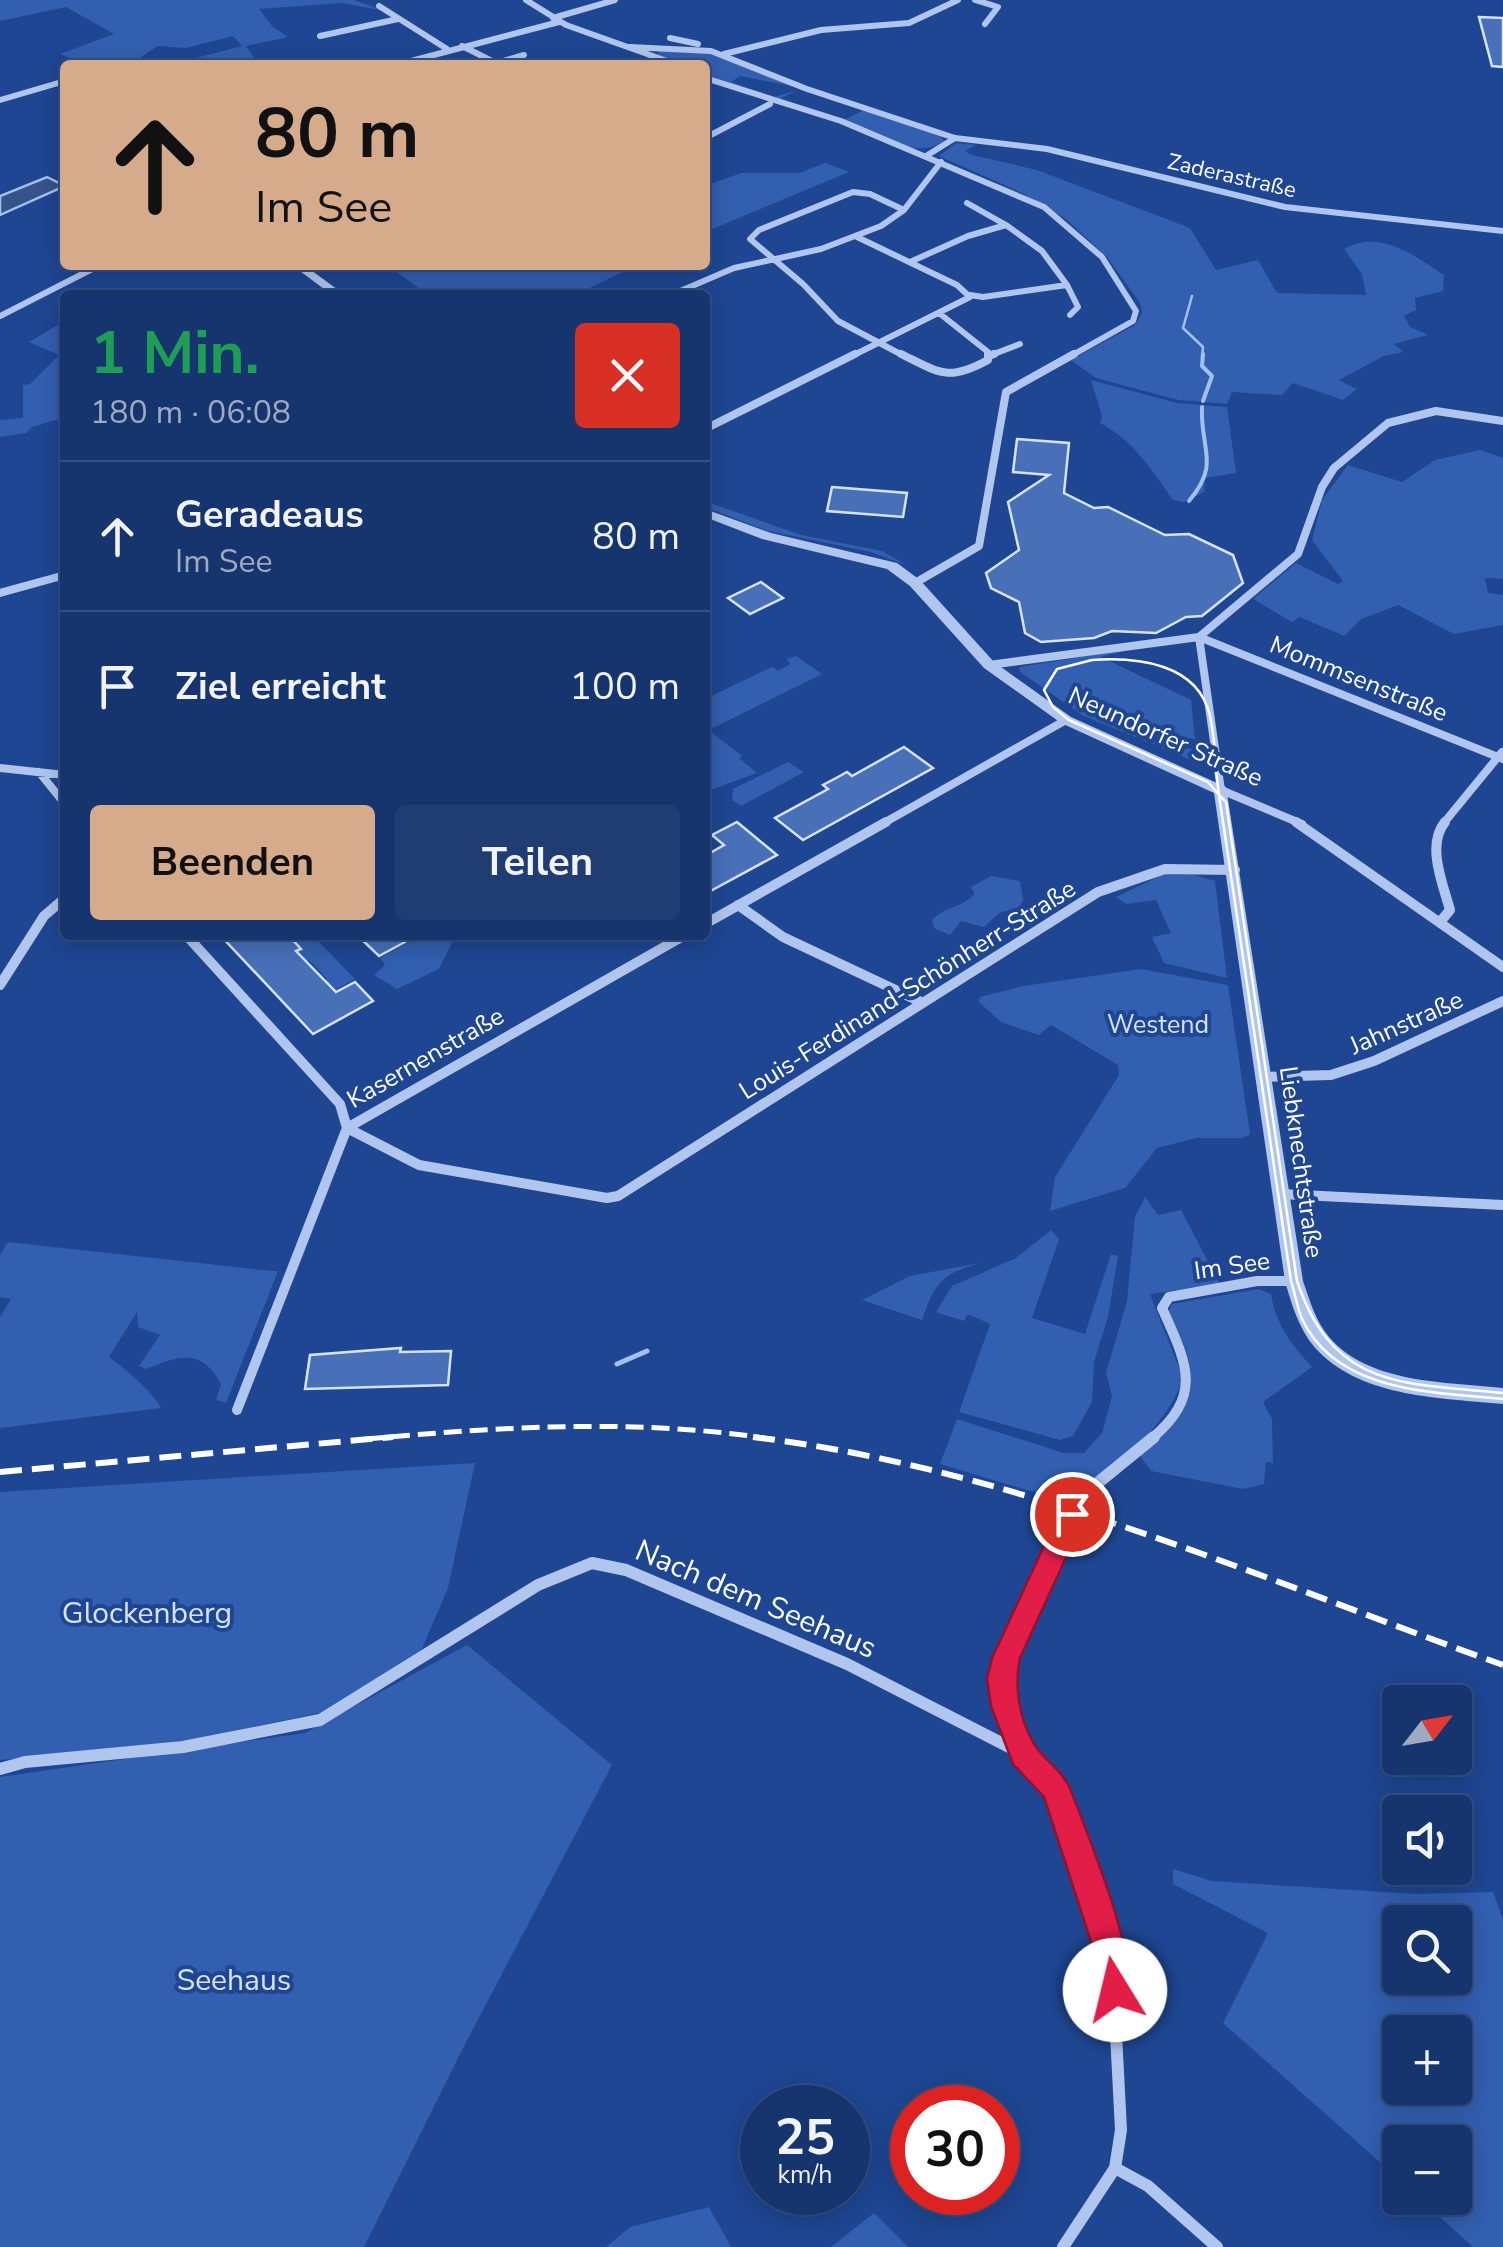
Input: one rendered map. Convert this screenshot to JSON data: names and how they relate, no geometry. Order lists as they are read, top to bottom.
{
  "streets": {
    "street": [
      "Zaderastraße",
      "Mommsenstraße",
      "Neundorfer Straße",
      "Louis-Ferdinand-Schönherr-Straße",
      "Jahnstraße",
      "Kasernenstraße",
      "Liebknechtstraße",
      "Im See",
      "Nach dem Seehaus"
    ]
  },
  "crossings": [
    ["Neundorfer Straße", "Liebknechtstraße"],
    ["Louis-Ferdinand-Schönherr-Straße", "Kasernenstraße"],
    ["Louis-Ferdinand-Schönherr-Straße", "Liebknechtstraße"],
    ["Jahnstraße", "Liebknechtstraße"],
    ["Liebknechtstraße", "Im See"],
    ["Im See", "Nach dem Seehaus"]
  ],
  "parks": ["Westend", "Glockenberg", "Seehaus"],
  "north": "top right",
  "page": {
    "turn": ["80 m", "Im See"],
    "heading": ["1 Min.", "180 m · 06:08"],
    "list": [
      {
        "name": "Geradeaus",
        "note": "Im See",
        "value": "80 m"
      },
      {
        "name": "Ziel erreicht",
        "value": "100 m"
      }
    ],
    "buttons": ["Beenden", "Teilen"],
    "map_buttons": ["+", "−"],
    "speed": "25 km/h",
    "limit": "30"
  }
}
